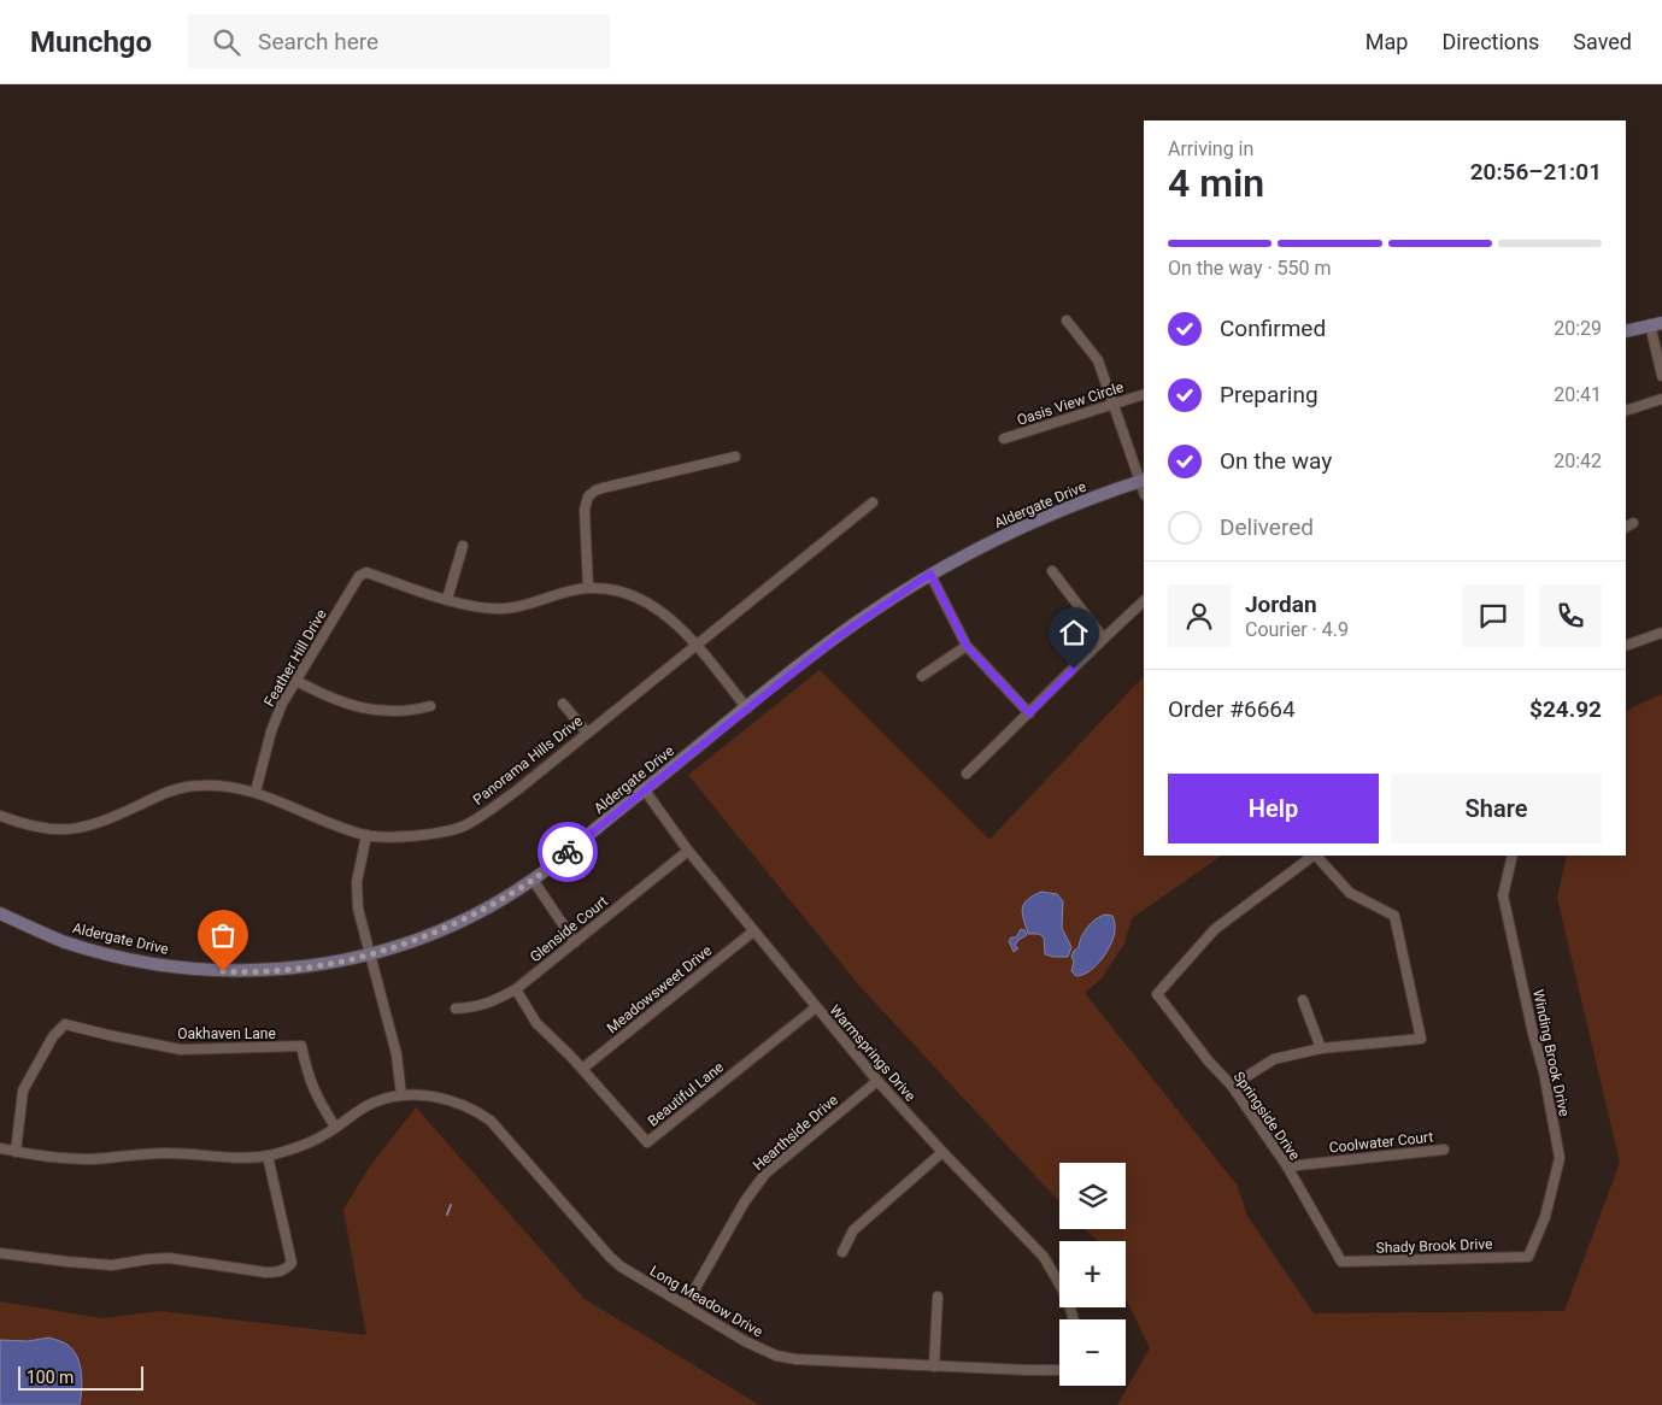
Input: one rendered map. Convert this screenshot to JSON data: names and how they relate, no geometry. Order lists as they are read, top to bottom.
{
  "streets": {
    "street": [
      "Oasis View Circle",
      "Aldergate Drive",
      "Feather Hill Drive",
      "Panorama Hills Drive",
      "Glenside Court",
      "Meadowsweet Drive",
      "Oakhaven Lane",
      "Warmsprings Drive",
      "Winding Brook Drive",
      "Beautiful Lane",
      "Springside Drive",
      "Hearthside Drive",
      "Coolwater Court",
      "Shady Brook Drive",
      "Long Meadow Drive"
    ]
  },
  "crossings": [
    ["Aldergate Drive", "Warmsprings Drive"],
    ["Feather Hill Drive", "Panorama Hills Drive"],
    ["Glenside Court", "Warmsprings Drive"],
    ["Glenside Court", "Beautiful Lane"],
    ["Meadowsweet Drive", "Warmsprings Drive"],
    ["Meadowsweet Drive", "Beautiful Lane"],
    ["Oakhaven Lane", "Long Meadow Drive"],
    ["Warmsprings Drive", "Beautiful Lane"],
    ["Warmsprings Drive", "Hearthside Drive"],
    ["Winding Brook Drive", "Shady Brook Drive"],
    ["Springside Drive", "Coolwater Court"],
    ["Springside Drive", "Shady Brook Drive"],
    ["Hearthside Drive", "Long Meadow Drive"]
  ],
  "scale_bar": "100 m",
  "page": {
    "header": "Munchgo",
    "search": "Search here",
    "nav": ["Map", "Directions", "Saved"],
    "heading": ["4 min", "Arriving in", "20:56–21:01"],
    "panel": [
      "Jordan",
      "Courier · 4.9",
      "Order #6664",
      "$24.92"
    ],
    "bar": "On the way · 550 m",
    "list": [
      ["Confirmed", "20:29"],
      ["Preparing", "20:41"],
      ["On the way", "20:42"],
      "Delivered"
    ],
    "buttons": ["Help", "Share"],
    "map_buttons": ["+", "−"],
    "scale": "100 m"
  }
}
